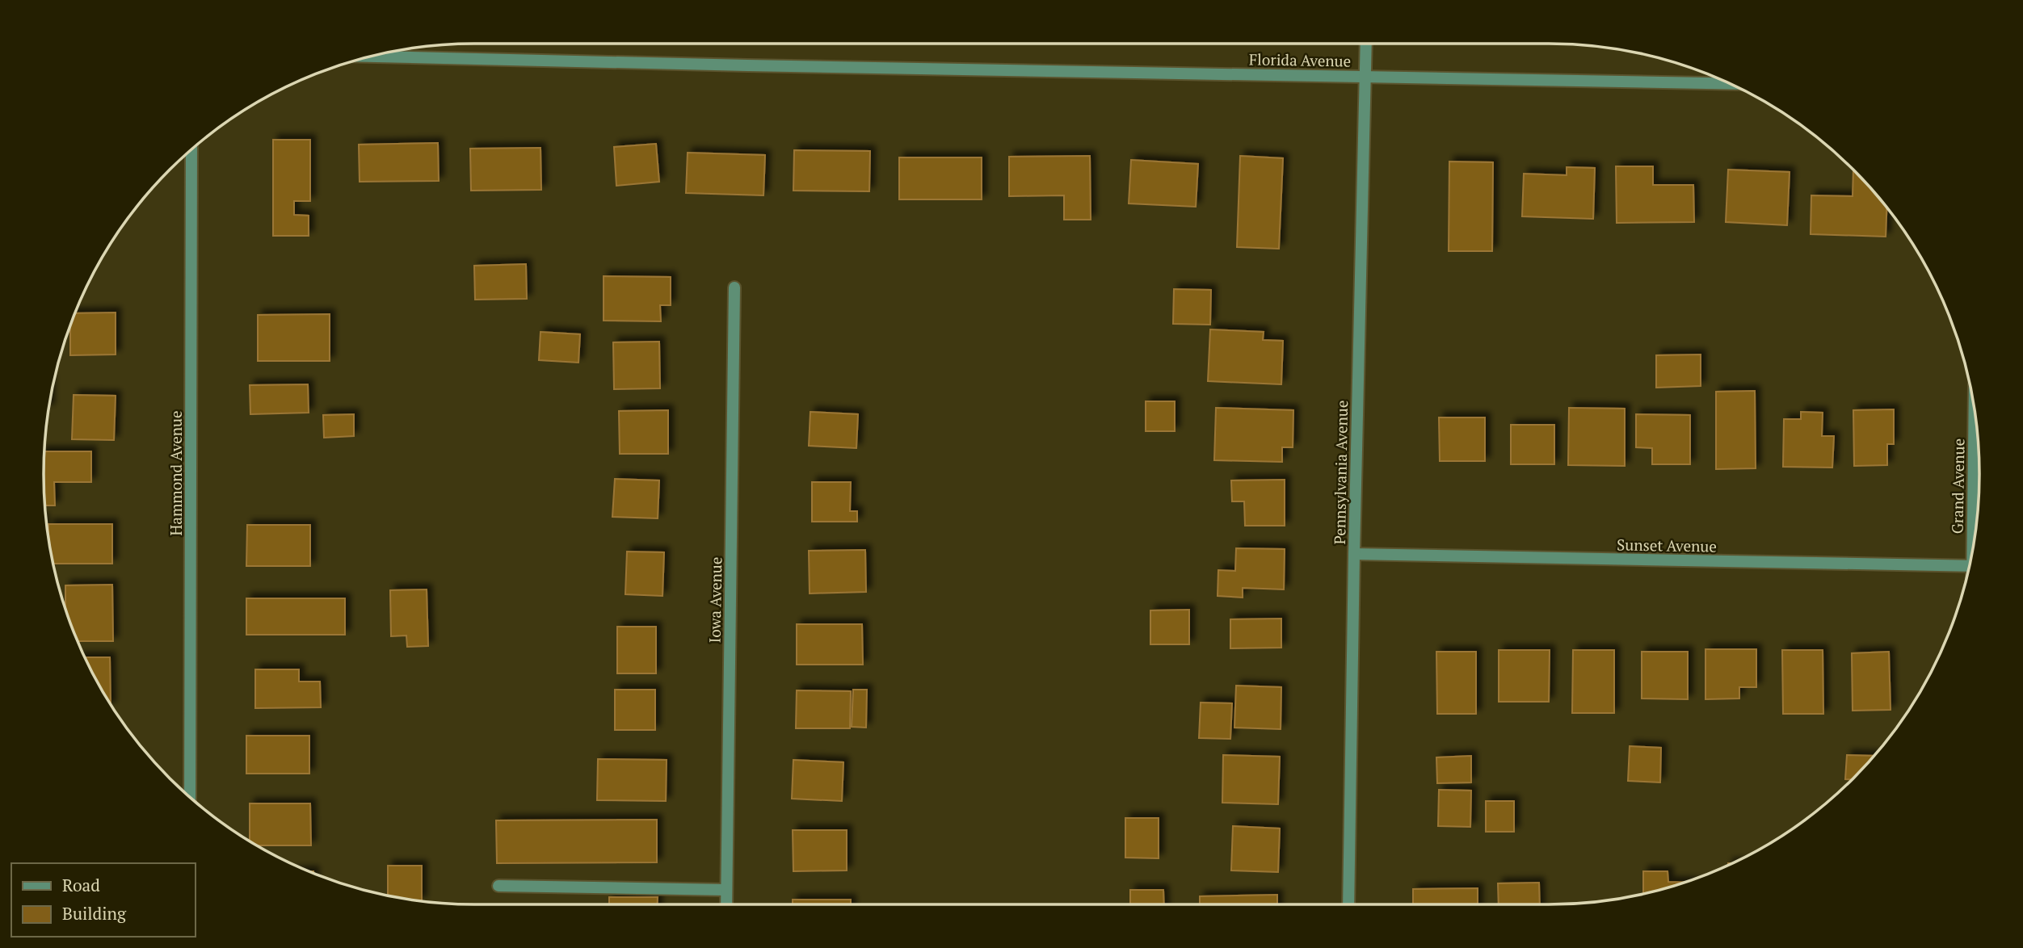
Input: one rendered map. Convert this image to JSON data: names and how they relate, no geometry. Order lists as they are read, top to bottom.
{
  "streets": {
    "street": [
      "Florida Avenue",
      "Pennsylvania Avenue",
      "Hammond Avenue",
      "Grand Avenue",
      "Sunset Avenue",
      "Iowa Avenue"
    ]
  },
  "crossings": [
    ["Florida Avenue", "Pennsylvania Avenue"],
    ["Pennsylvania Avenue", "Sunset Avenue"]
  ],
  "legend": ["Road", "Building"]
}
